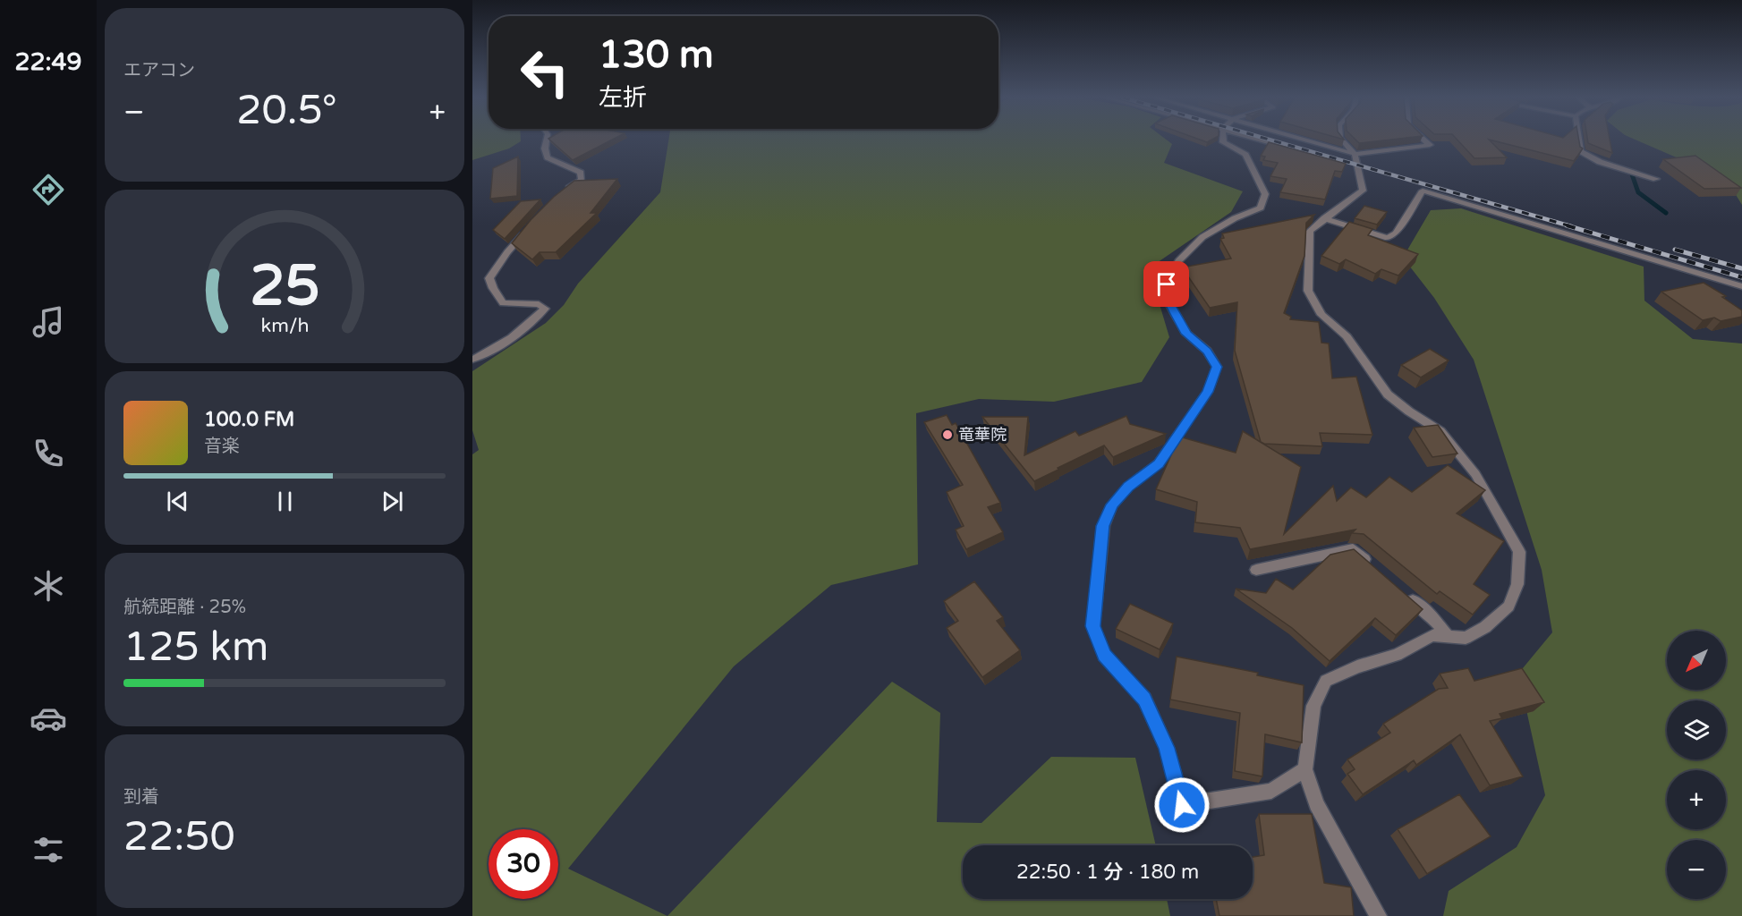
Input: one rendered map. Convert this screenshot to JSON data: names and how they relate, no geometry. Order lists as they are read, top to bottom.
{
  "places": ["竜華院"],
  "north": "bottom left",
  "page": {
    "tabs": "22:49",
    "tile": [
      "エアコン",
      ["航続距離 · 25%", "125 km"],
      ["到着", "22:50"]
    ],
    "turn": ["130 m", "左折"],
    "heat": ["−", "20.5°", "+"],
    "song": ["100.0 FM", "音楽"],
    "map_buttons": ["+", "−"],
    "limit": "30",
    "trip": "22:50 · 1 分 · 180 m",
    "gauge": ["25", "km/h"]
  }
}
